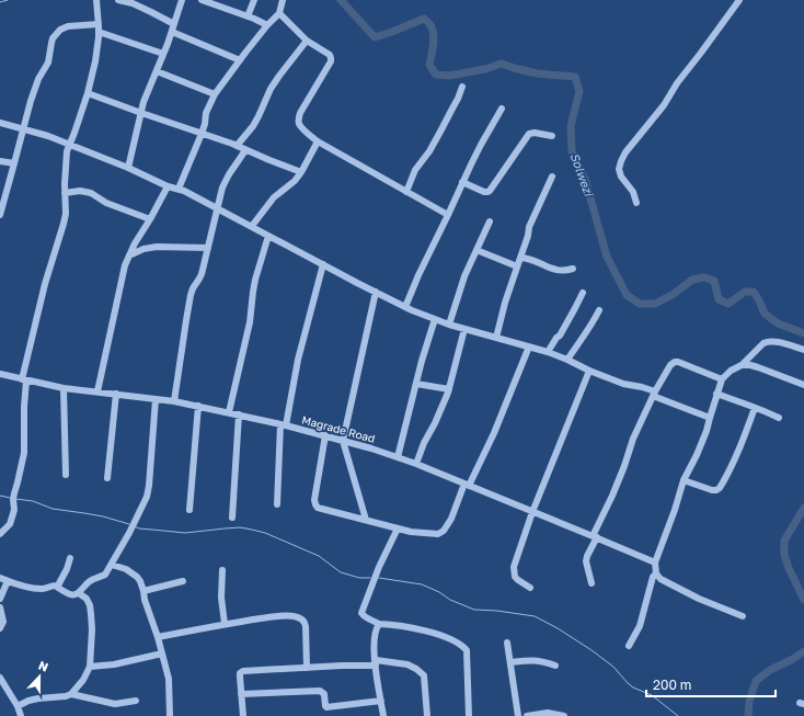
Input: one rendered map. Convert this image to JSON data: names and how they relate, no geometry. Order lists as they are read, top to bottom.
{
  "streets": {
    "street": ["Magrade Road"]
  },
  "water": ["Solwezi"],
  "scale_bar": "200 m",
  "north": "top"
}
